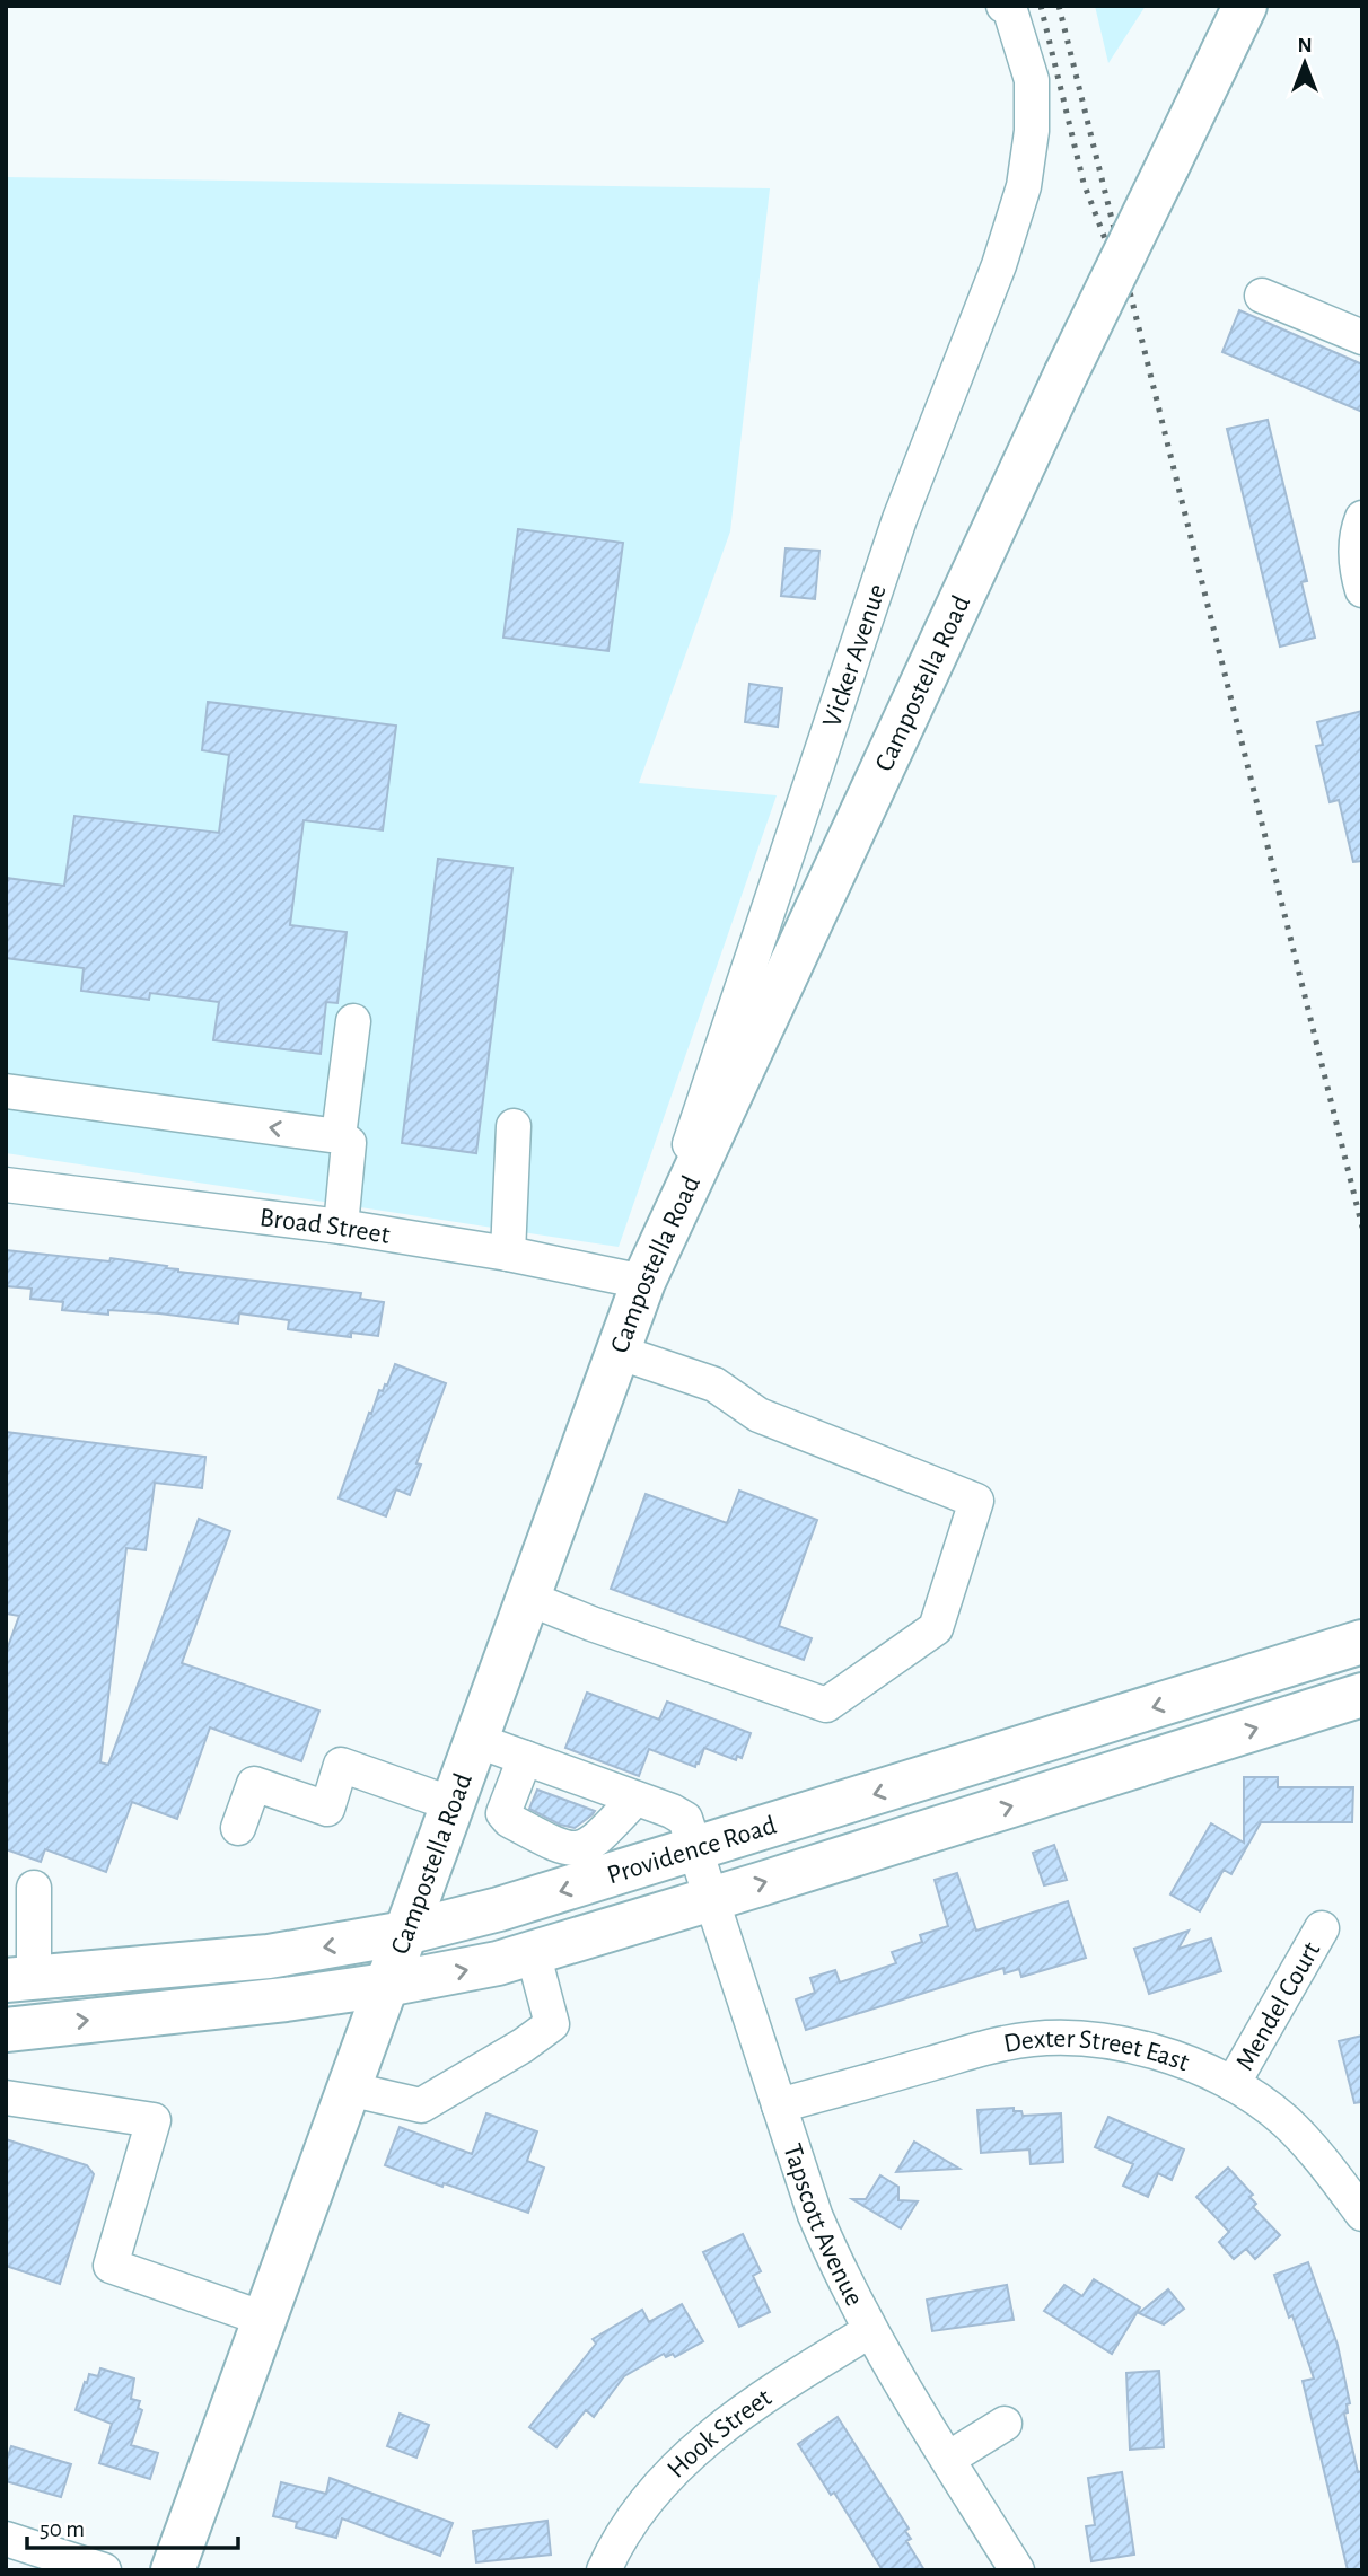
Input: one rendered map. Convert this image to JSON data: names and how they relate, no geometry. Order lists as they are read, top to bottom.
{
  "streets": {
    "main road": ["Campostella Road", "Providence Road"],
    "street": [
      "Vicker Avenue",
      "Broad Street",
      "Mendel Court",
      "Dexter Street East",
      "Tapscott Avenue",
      "Hook Street"
    ]
  },
  "crossings": [
    ["Vicker Avenue", "Campostella Road"],
    ["Vicker Avenue", "Broad Street"],
    ["Campostella Road", "Broad Street"],
    ["Campostella Road", "Providence Road"],
    ["Campostella Road", "Tapscott Avenue"],
    ["Providence Road", "Tapscott Avenue"],
    ["Mendel Court", "Dexter Street East"],
    ["Dexter Street East", "Tapscott Avenue"],
    ["Tapscott Avenue", "Hook Street"]
  ],
  "scale_bar": "50 m",
  "north": "top"
}
